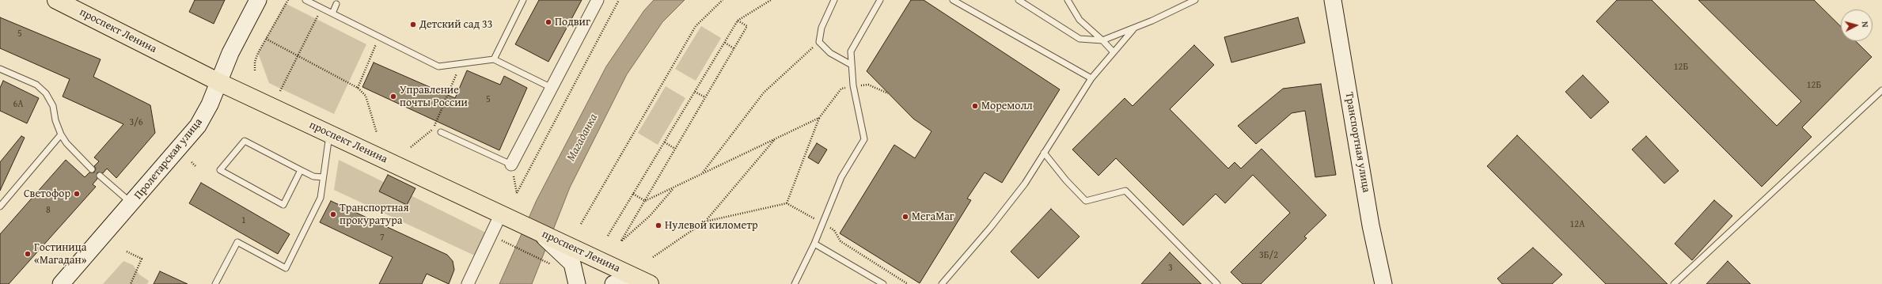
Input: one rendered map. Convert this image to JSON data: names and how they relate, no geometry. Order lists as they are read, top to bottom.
{
  "streets": {
    "main road": ["проспект Ленина"],
    "street": ["Транспортная улица", "Пролетарская улица"]
  },
  "crossings": [
    ["проспект Ленина", "Пролетарская улица"]
  ],
  "water": ["Магаданка"],
  "places": [
    "Подвиг",
    "Детский сад 33",
    "Управление почты России",
    "Моремолл",
    "Светофор",
    "Транспортная прокуратура",
    "МегаМаг",
    "Нулевой километр",
    "Гостиница «Магадан»"
  ],
  "house_numbers": [
    "5",
    "12Б",
    "12Б",
    "5",
    "6А",
    "3/6",
    "8",
    "1",
    "12А",
    "7",
    "3Б/2",
    "3"
  ],
  "north": "right"
}
